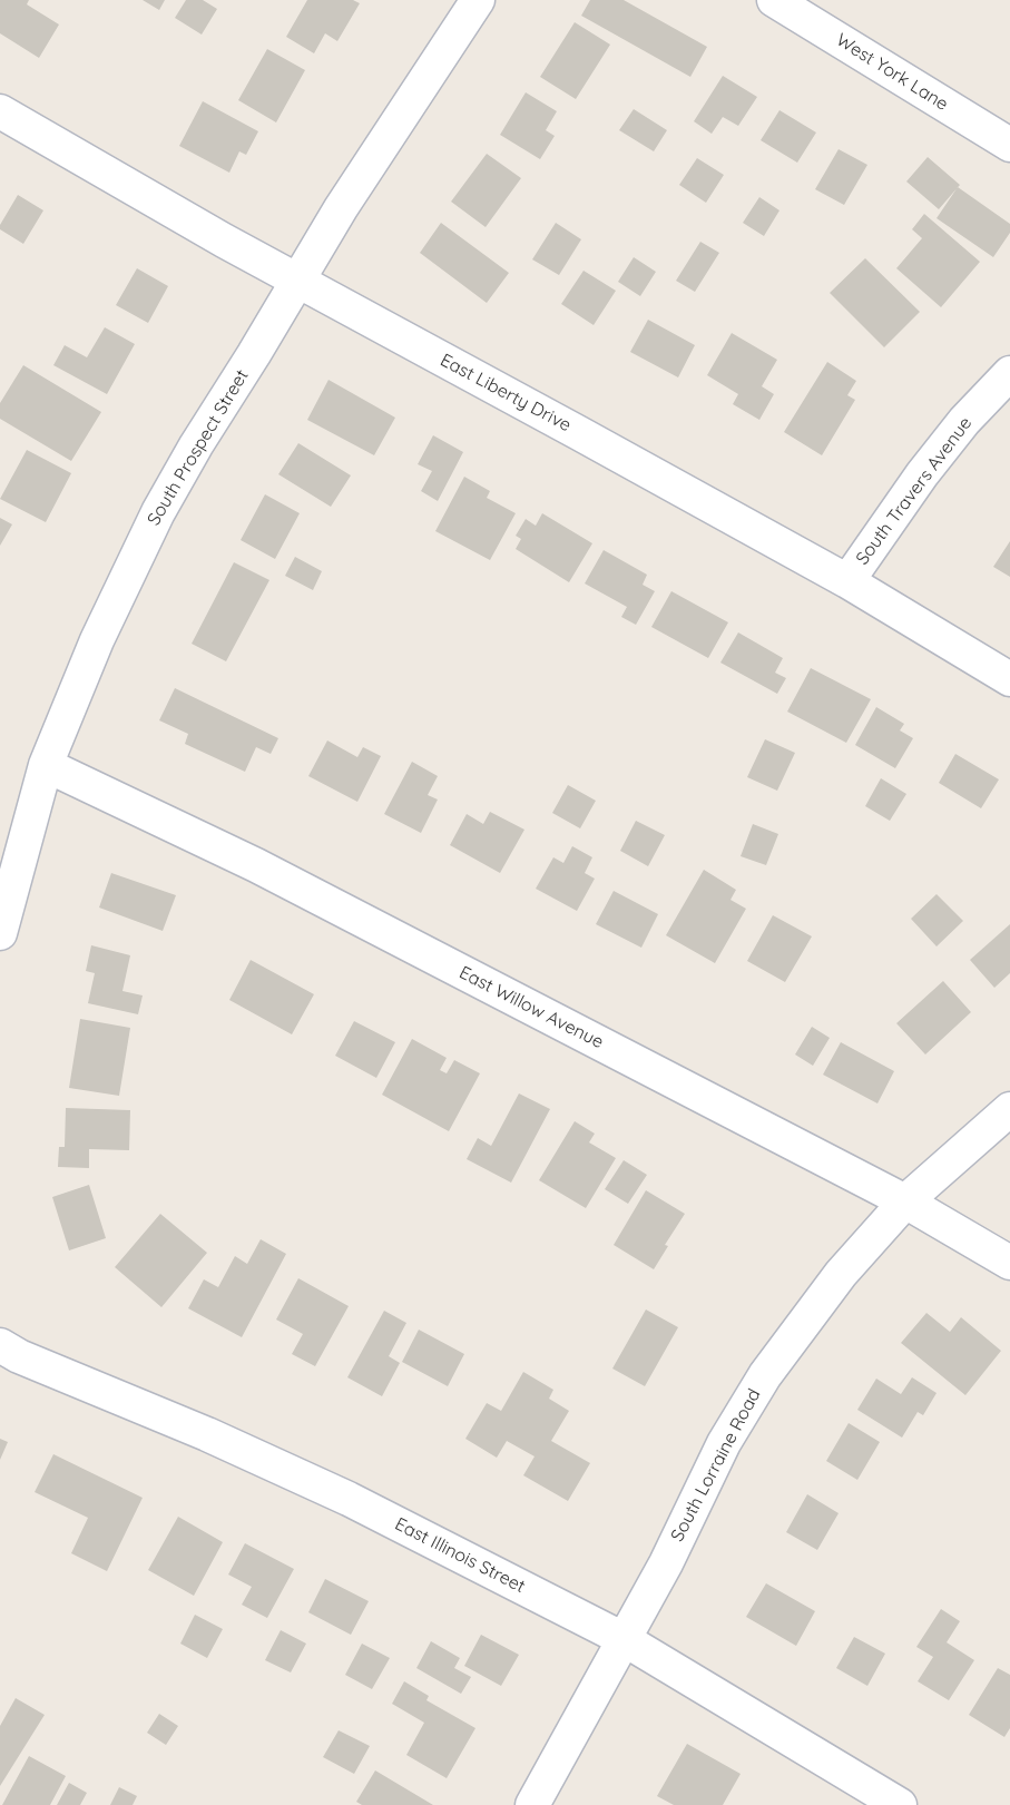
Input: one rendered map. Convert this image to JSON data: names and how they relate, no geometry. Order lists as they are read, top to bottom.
{
  "streets": {
    "street": [
      "West York Lane",
      "East Liberty Drive",
      "South Prospect Street",
      "South Travers Avenue",
      "East Willow Avenue",
      "South Lorraine Road",
      "East Illinois Street"
    ]
  },
  "crossings": [
    ["East Liberty Drive", "South Prospect Street"],
    ["East Liberty Drive", "South Travers Avenue"],
    ["South Prospect Street", "East Willow Avenue"],
    ["East Willow Avenue", "South Lorraine Road"],
    ["South Lorraine Road", "East Illinois Street"]
  ]
}
